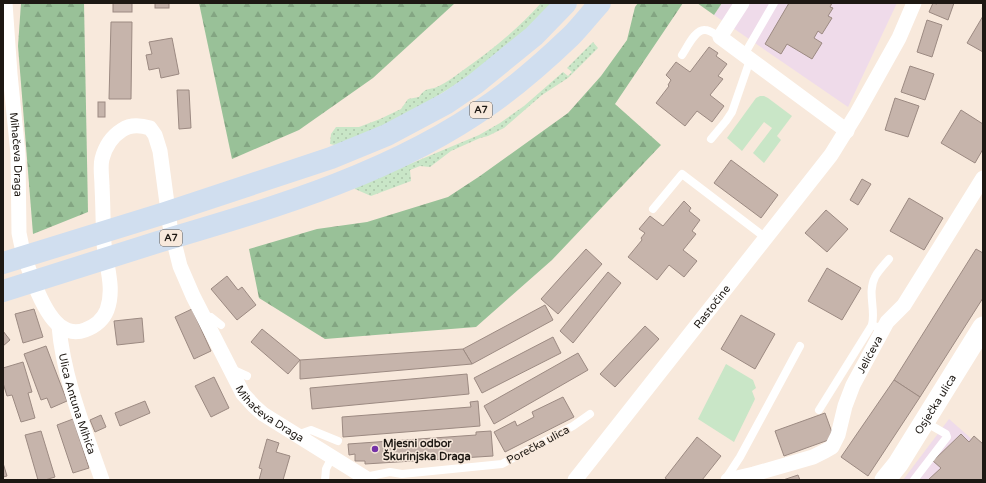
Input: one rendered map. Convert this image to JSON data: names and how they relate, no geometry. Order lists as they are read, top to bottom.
{
  "streets": {
    "highway": ["A7"],
    "main road": ["Osječka ulica"],
    "street": [
      "Mihačeva Draga",
      "Rastočine",
      "Jelićeva",
      "Ulica Antuna Mihića"
    ],
    "lane": ["Porečka ulica"]
  },
  "crossings": [
    ["Mihačeva Draga", "Ulica Antuna Mihića"],
    ["Mihačeva Draga", "Porečka ulica"]
  ],
  "places": ["Mjesni odbor Škurinjska Draga"]
}
